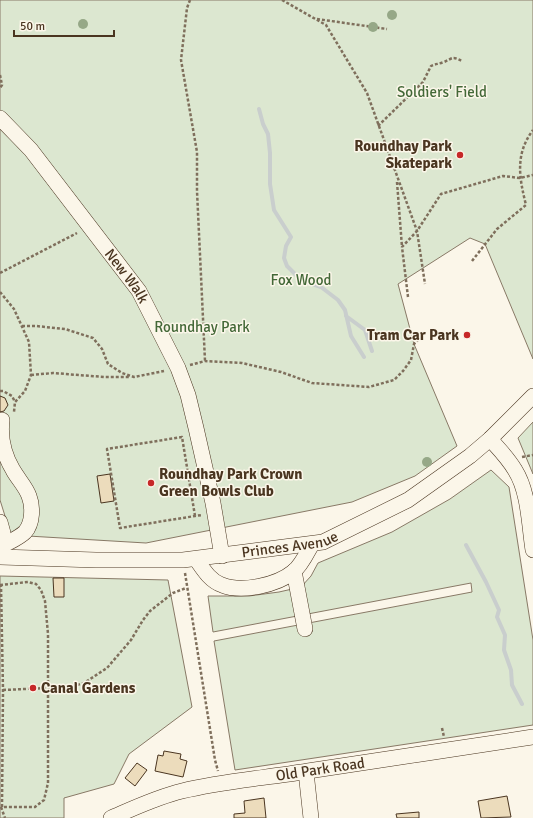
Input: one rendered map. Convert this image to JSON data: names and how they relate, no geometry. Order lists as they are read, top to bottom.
{
  "streets": {
    "street": ["New Walk", "Princes Avenue", "Old Park Road"]
  },
  "crossings": [
    ["New Walk", "Princes Avenue"]
  ],
  "parks": ["Soldiers' Field", "Fox Wood", "Roundhay Park"],
  "places": [
    "Roundhay Park Skatepark",
    "Tram Car Park",
    "Roundhay Park Crown Green Bowls Club",
    "Canal Gardens"
  ],
  "scale_bar": "50 m"
}
